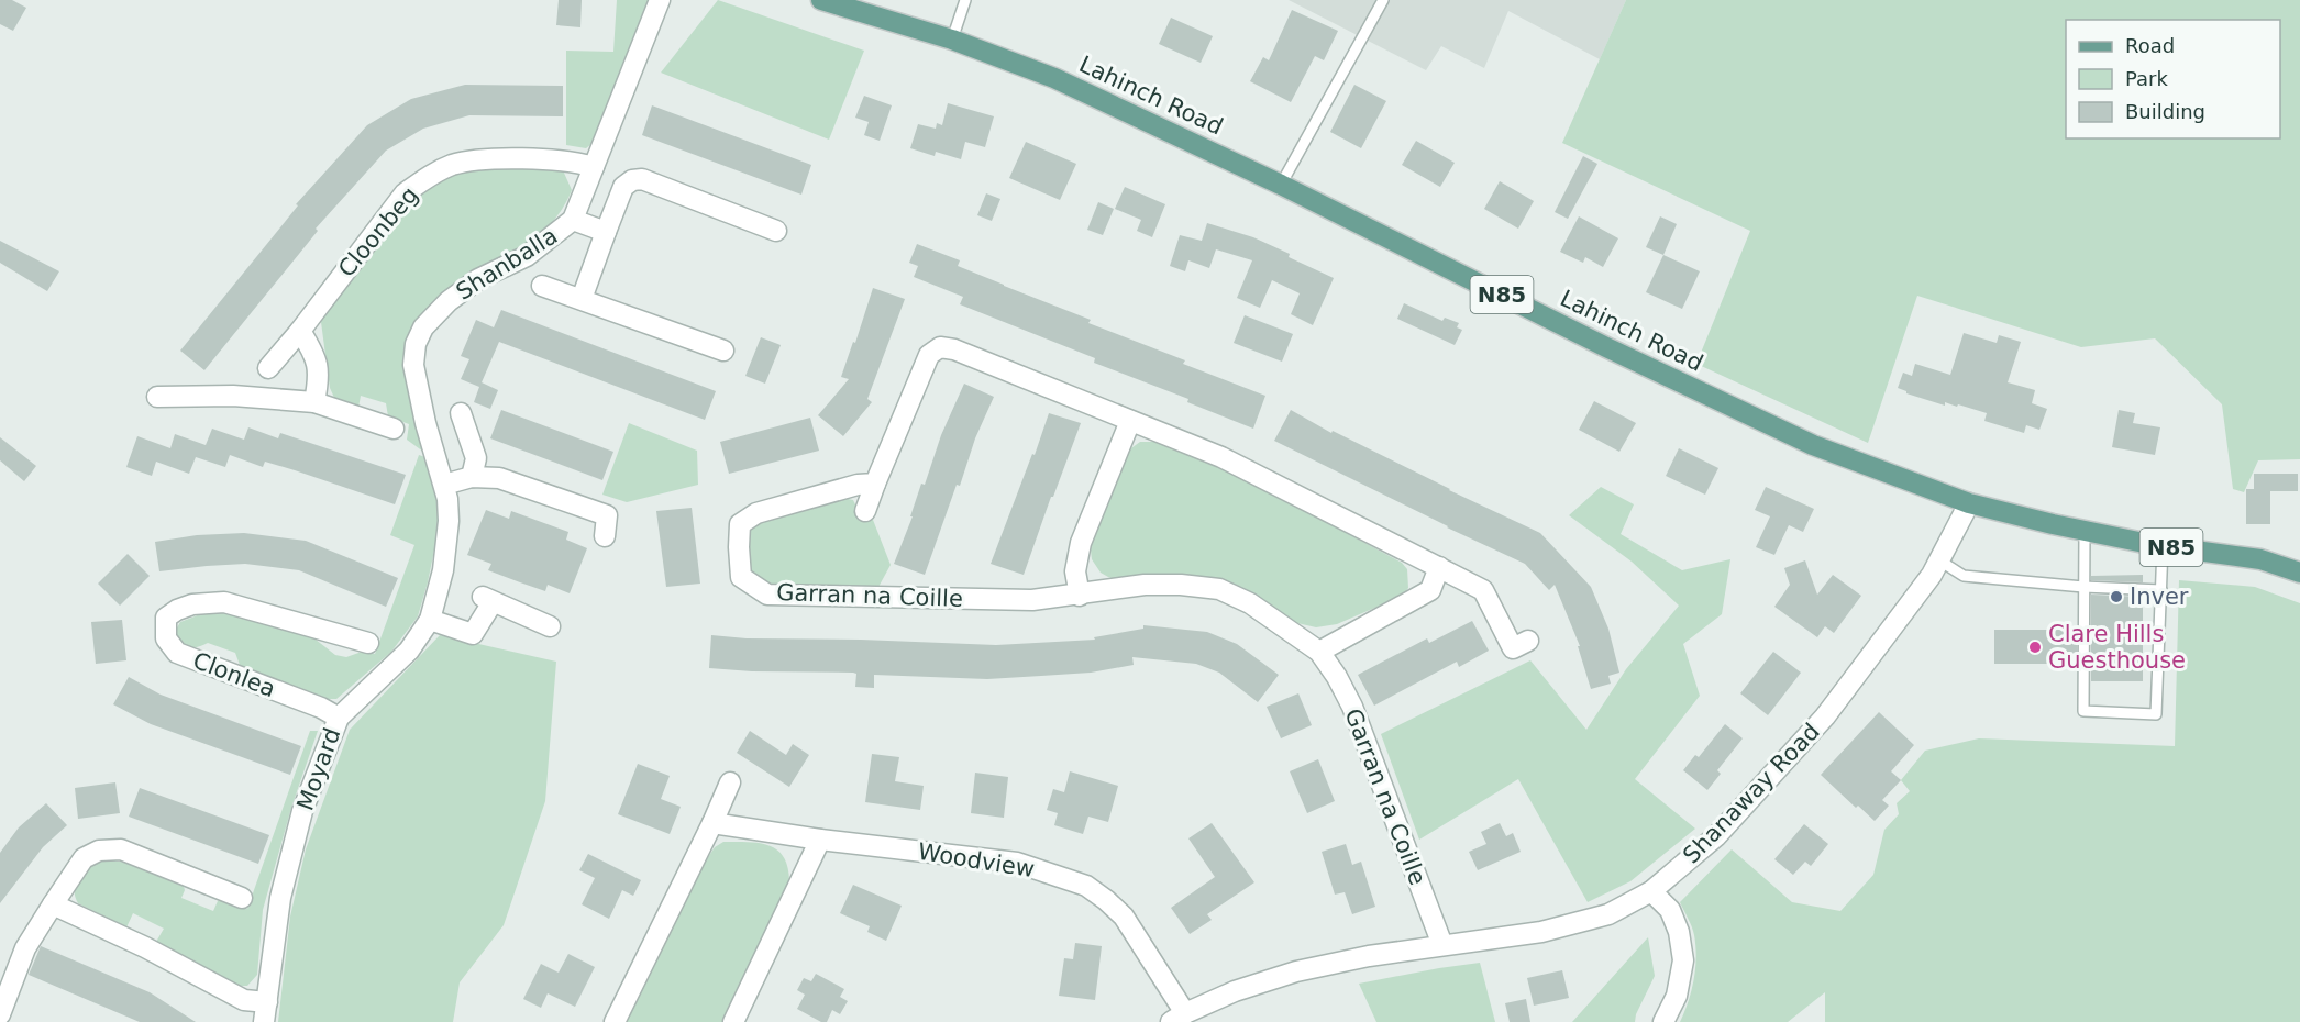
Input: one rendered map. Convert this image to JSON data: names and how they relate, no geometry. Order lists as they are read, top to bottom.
{
  "streets": {
    "main road": ["Lahinch Road", "N85"],
    "street": [
      "Cloonbeg",
      "Shanballa",
      "Garran na Coille",
      "Clonlea",
      "Moyard",
      "Shanaway Road",
      "Woodview"
    ]
  },
  "crossings": [
    ["Lahinch Road", "Shanaway Road"],
    ["Cloonbeg", "Shanballa"],
    ["Shanballa", "Moyard"],
    ["Garran na Coille", "Shanaway Road"],
    ["Clonlea", "Moyard"],
    ["Shanaway Road", "Woodview"]
  ],
  "places": ["Inver", "Clare Hills Guesthouse"],
  "legend": ["Road", "Park", "Building"]
}
